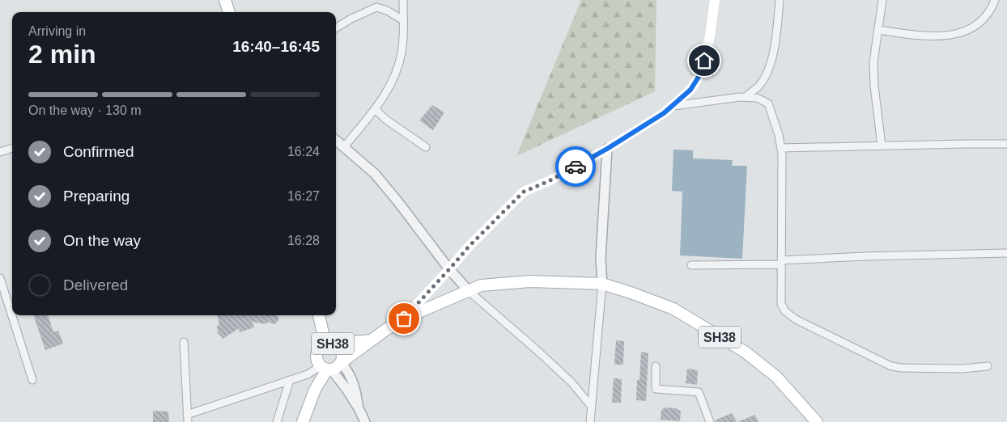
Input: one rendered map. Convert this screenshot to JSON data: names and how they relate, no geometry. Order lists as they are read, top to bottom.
{
  "streets": {
    "main road": ["SH38"]
  },
  "page": {
    "heading": ["2 min", "Arriving in", "16:40–16:45"],
    "bar": "On the way · 130 m",
    "list": [
      ["Confirmed", "16:24"],
      ["Preparing", "16:27"],
      ["On the way", "16:28"],
      "Delivered"
    ]
  }
}
